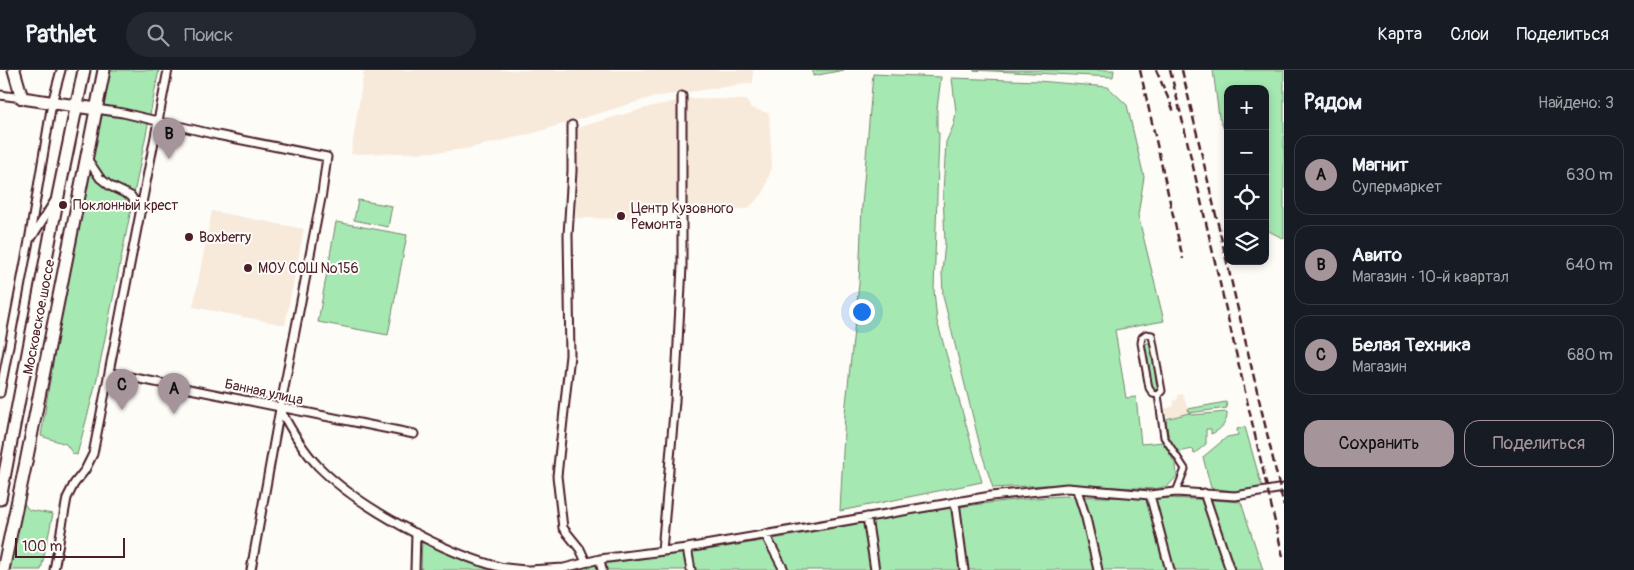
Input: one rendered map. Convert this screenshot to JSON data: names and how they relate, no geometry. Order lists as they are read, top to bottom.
{
  "streets": {
    "main road": ["Московское шоссе"],
    "street": ["Банная улица"]
  },
  "places": [
    "Поклонный крест",
    "Центр Кузовного Ремонта",
    "Boxberry",
    "МОУ СОШ №156"
  ],
  "scale_bar": "100 m",
  "page": {
    "header": "Pathlet",
    "search": "Поиск",
    "nav": ["Карта", "Слои", "Поделиться"],
    "heading": ["Рядом", "Найдено: 3"],
    "map_buttons": ["+", "−"],
    "pins": ["B", "C", "A"],
    "list": [
      {
        "mark": "A",
        "name": "Магнит",
        "note": "Супермаркет",
        "value": "630 m"
      },
      {
        "mark": "B",
        "name": "Авито",
        "note": "Магазин · 10-й квартал",
        "value": "640 m"
      },
      {
        "mark": "C",
        "name": "Белая Техника",
        "note": "Магазин",
        "value": "680 m"
      }
    ],
    "buttons": ["Сохранить", "Поделиться"],
    "scale": "100 m"
  }
}
